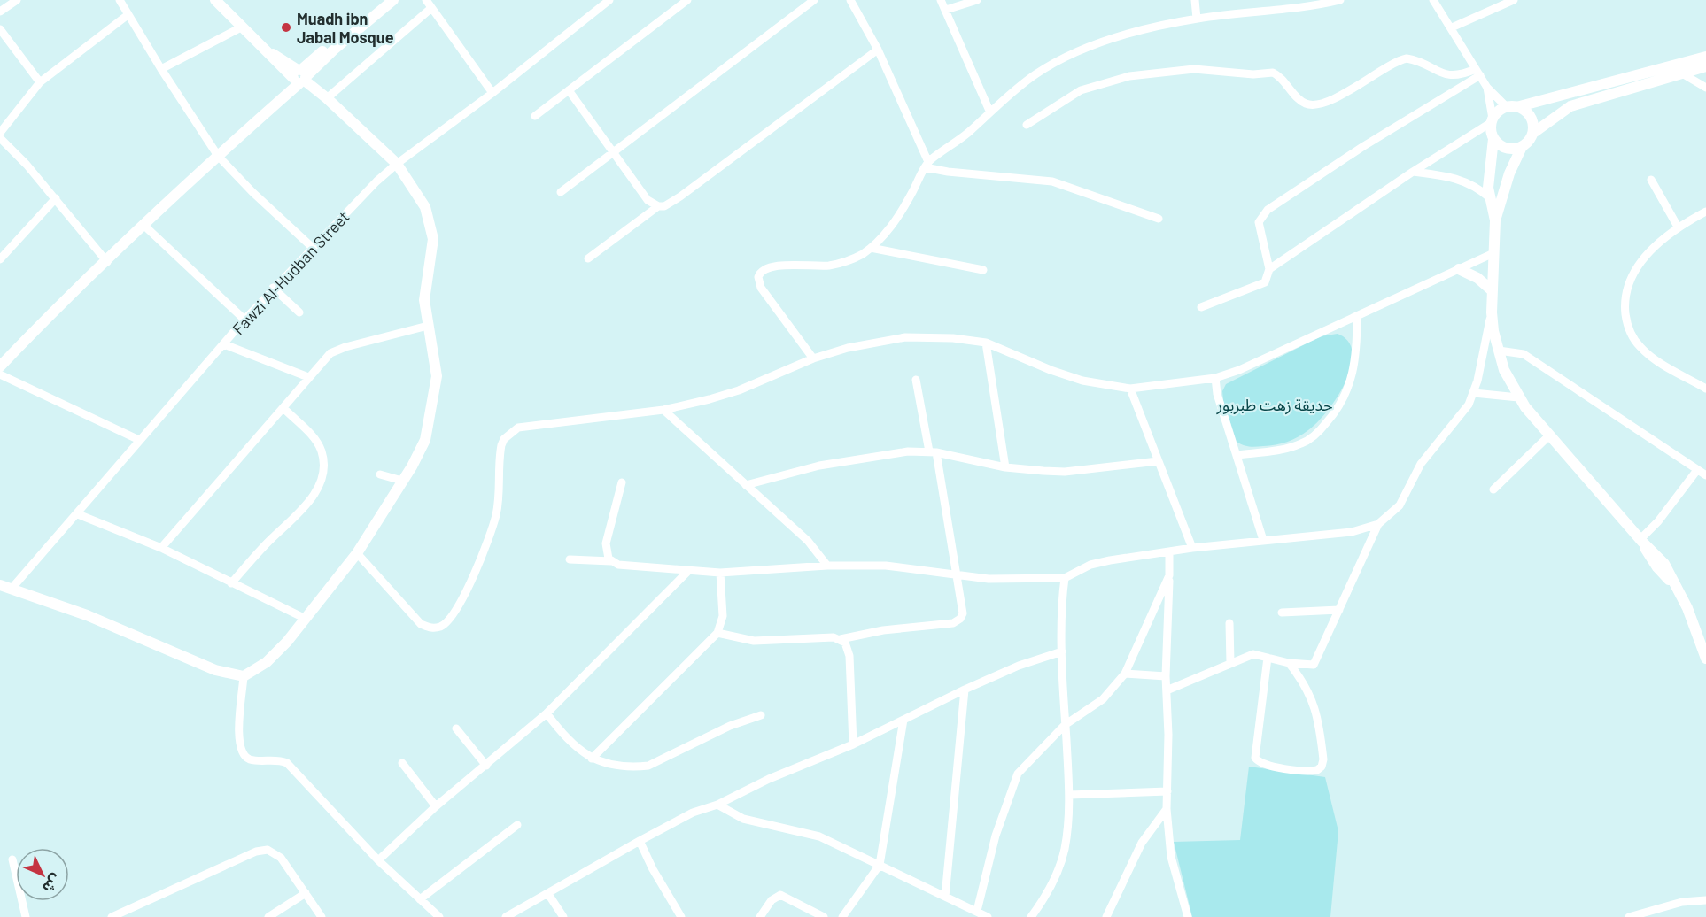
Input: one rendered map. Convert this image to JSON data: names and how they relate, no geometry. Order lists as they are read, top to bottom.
{
  "streets": {
    "street": ["Fawzi Al-Hudban Street"]
  },
  "parks": ["حديقة زهت طبربور"],
  "places": ["Muadh ibn Jabal Mosque"],
  "north": "bottom right"
}
